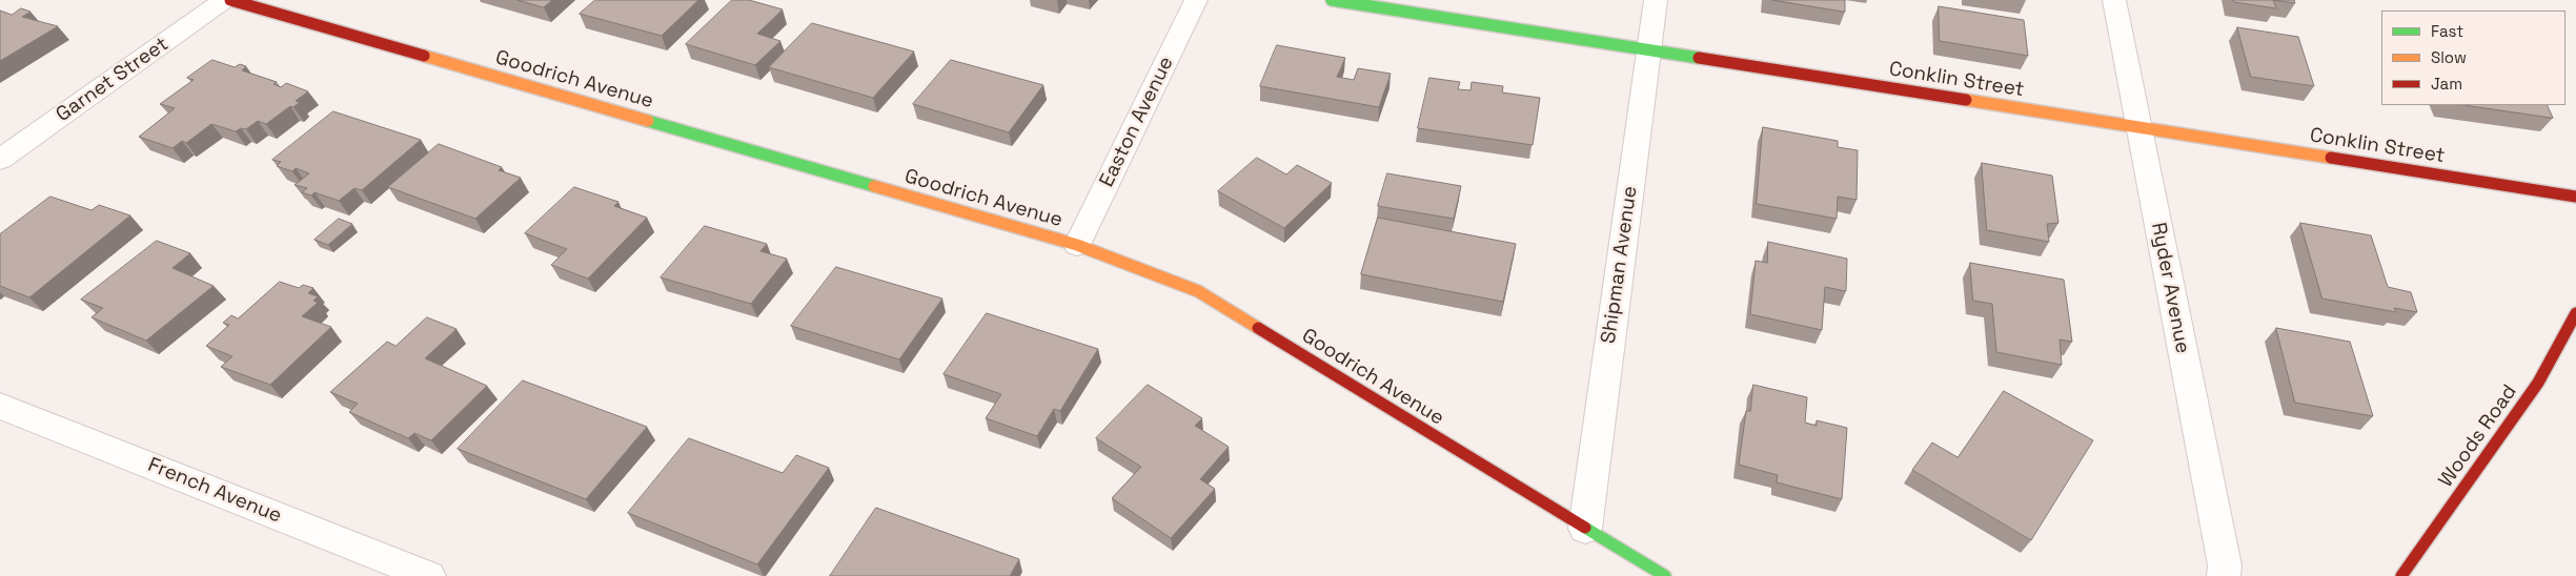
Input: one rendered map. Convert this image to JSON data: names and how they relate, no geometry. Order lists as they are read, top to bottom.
{
  "streets": {
    "street": [
      "Garnet Street",
      "Goodrich Avenue",
      "Conklin Street",
      "Easton Avenue",
      "Shipman Avenue",
      "Ryder Avenue",
      "Woods Road",
      "French Avenue"
    ]
  },
  "crossings": [
    ["Goodrich Avenue", "Easton Avenue"],
    ["Goodrich Avenue", "Shipman Avenue"],
    ["Conklin Street", "Shipman Avenue"],
    ["Conklin Street", "Ryder Avenue"]
  ],
  "legend": ["Fast", "Slow", "Jam"]
}
